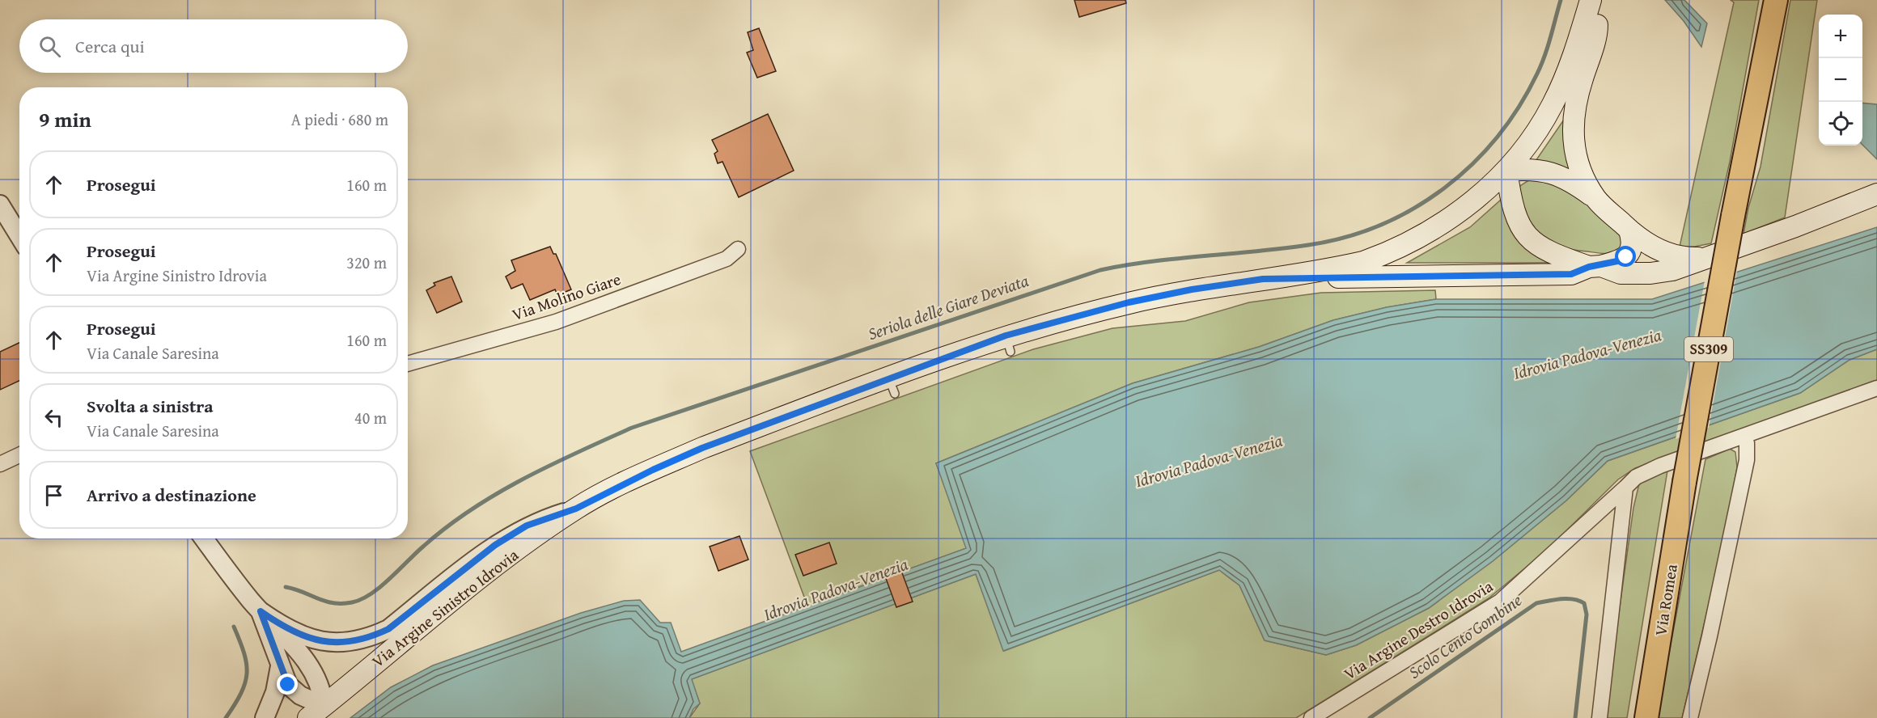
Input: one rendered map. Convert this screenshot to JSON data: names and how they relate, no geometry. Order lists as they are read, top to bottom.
{
  "streets": {
    "main road": ["SS309", "Via Romea", "Via Argine Sinistro Idrovia"],
    "street": ["Via Molino Giare", "Via Argine Destro Idrovia"]
  },
  "water": ["Seriola delle Giare Deviata", "Idrovia Padova-Venezia", "Scolo Cento Gombine"],
  "page": {
    "map_buttons": ["+", "−"],
    "search": "Cerca qui",
    "heading": ["9 min", "A piedi · 680 m"],
    "list": [
      ["Prosegui", "160 m"],
      ["Prosegui", "Via Argine Sinistro Idrovia", "320 m"],
      ["Prosegui", "Via Canale Saresina", "160 m"],
      ["Svolta a sinistra", "Via Canale Saresina", "40 m"],
      "Arrivo a destinazione"
    ]
  }
}
